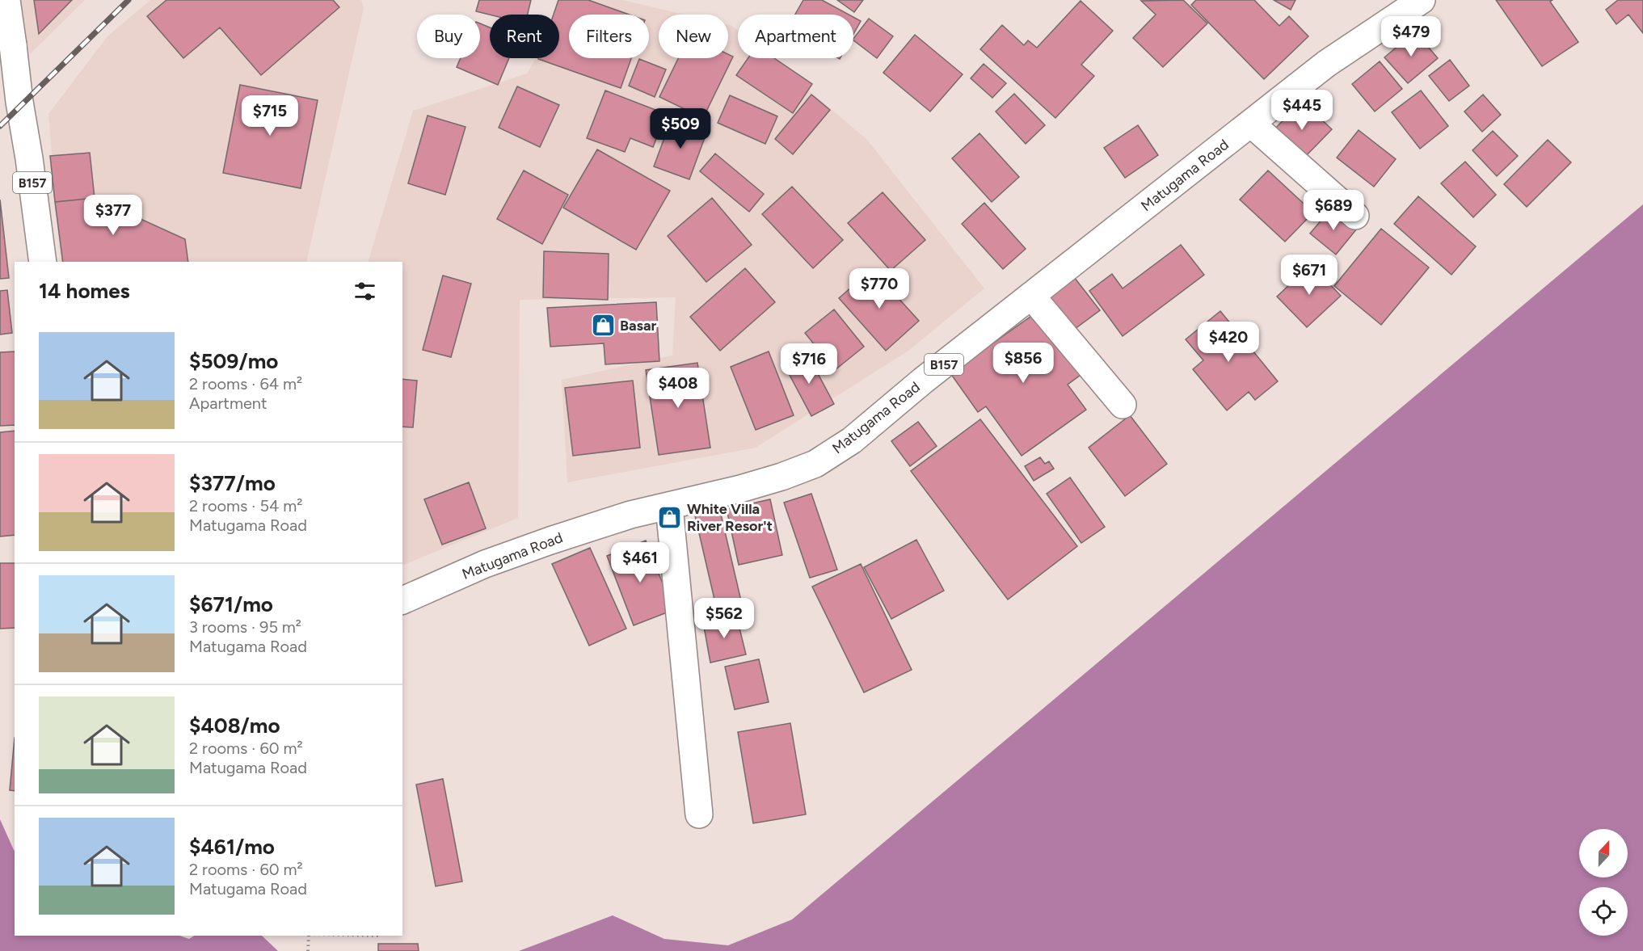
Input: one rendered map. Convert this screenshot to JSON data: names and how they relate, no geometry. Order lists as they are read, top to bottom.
{
  "streets": {
    "main road": ["Matugama Road", "B157"]
  },
  "places": {
    "shop": ["Basar", "White Villa River Resor't"]
  },
  "north": "top",
  "page": {
    "chip": [
      "Buy",
      "Rent",
      "Filters",
      "New",
      "Apartment"
    ],
    "price": [
      "$479",
      "$445",
      "$715",
      "$509",
      "$689",
      "$377",
      "$671",
      "$770",
      "$420",
      "$856",
      "$716",
      "$408",
      "$461",
      "$562"
    ],
    "heading": "14 homes",
    "list": [
      {
        "name": "$509/mo",
        "note": "2 rooms · 64 m² · Apartment"
      },
      {
        "name": "$377/mo",
        "note": "2 rooms · 54 m² · Matugama Road"
      },
      {
        "name": "$671/mo",
        "note": "3 rooms · 95 m² · Matugama Road"
      },
      {
        "name": "$408/mo",
        "note": "2 rooms · 60 m² · Matugama Road"
      },
      {
        "name": "$461/mo",
        "note": "2 rooms · 60 m² · Matugama Road"
      }
    ]
  }
}
